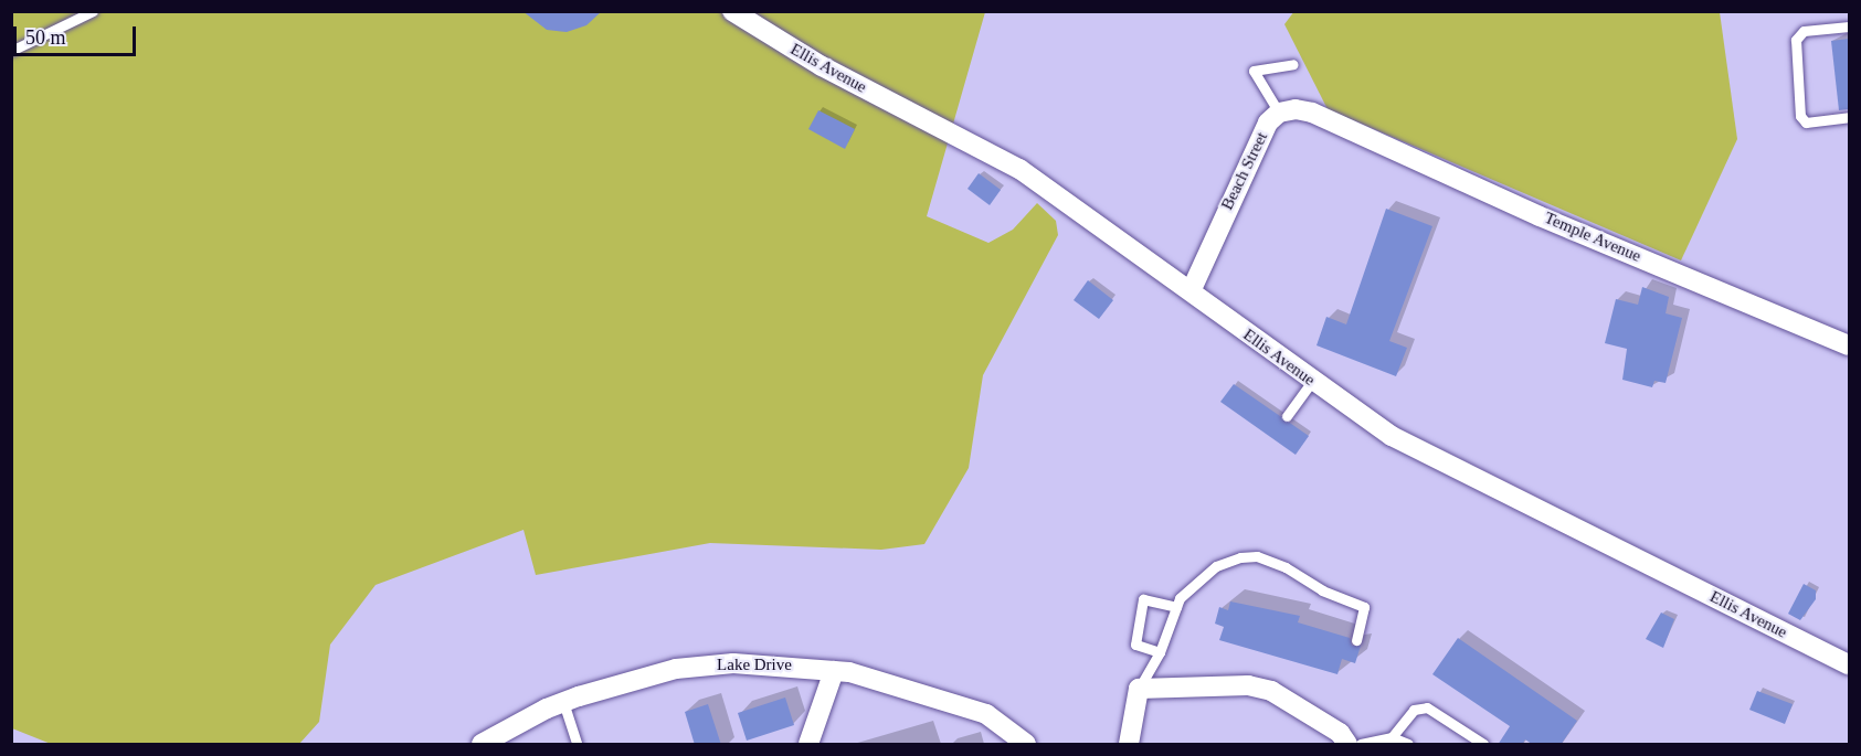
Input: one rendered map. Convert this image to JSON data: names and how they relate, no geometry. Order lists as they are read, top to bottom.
{
  "streets": {
    "street": [
      "Ellis Avenue",
      "Beach Street",
      "Temple Avenue",
      "Lake Drive"
    ]
  },
  "crossings": [
    ["Ellis Avenue", "Beach Street"],
    ["Beach Street", "Temple Avenue"]
  ],
  "scale_bar": "50 m"
}
